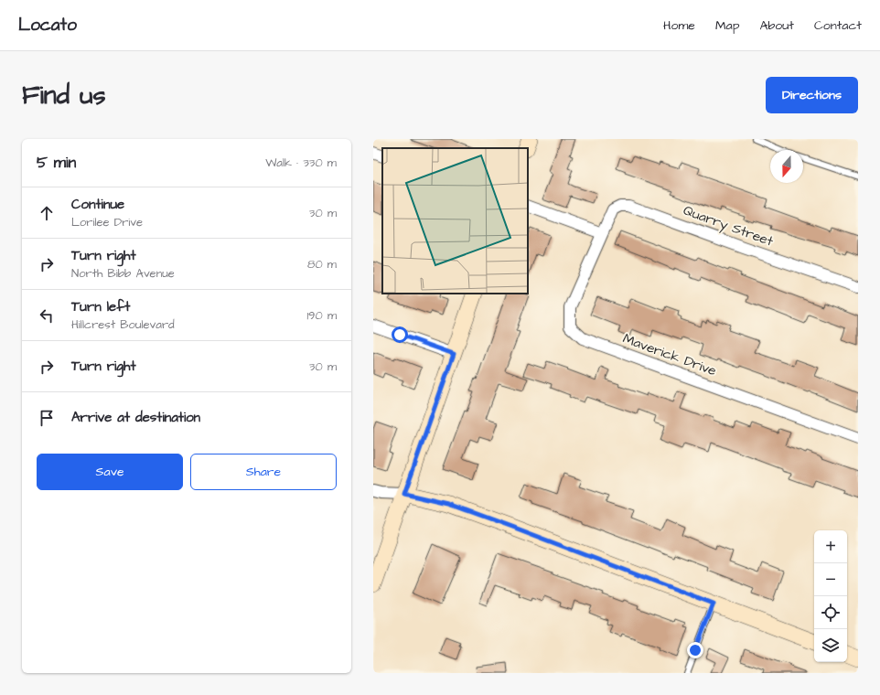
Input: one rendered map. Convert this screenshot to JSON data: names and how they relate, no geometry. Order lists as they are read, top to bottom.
{
  "streets": {
    "street": ["Quarry Street", "Maverick Drive"]
  },
  "crossings": [
    ["Quarry Street", "Maverick Drive"]
  ],
  "north": "bottom",
  "page": {
    "header": "Locato",
    "nav": [
      "Home",
      "Map",
      "About",
      "Contact"
    ],
    "buttons": [
      "Directions",
      ["Save", "Share"]
    ],
    "title": "Find us",
    "heading": ["5 min", "Walk · 330 m"],
    "list": [
      ["Continue", "Lorilee Drive", "30 m"],
      ["Turn right", "North Bibb Avenue", "80 m"],
      ["Turn left", "Hillcrest Boulevard", "190 m"],
      ["Turn right", "30 m"],
      "Arrive at destination"
    ],
    "map_buttons": ["+", "−"]
  }
}
